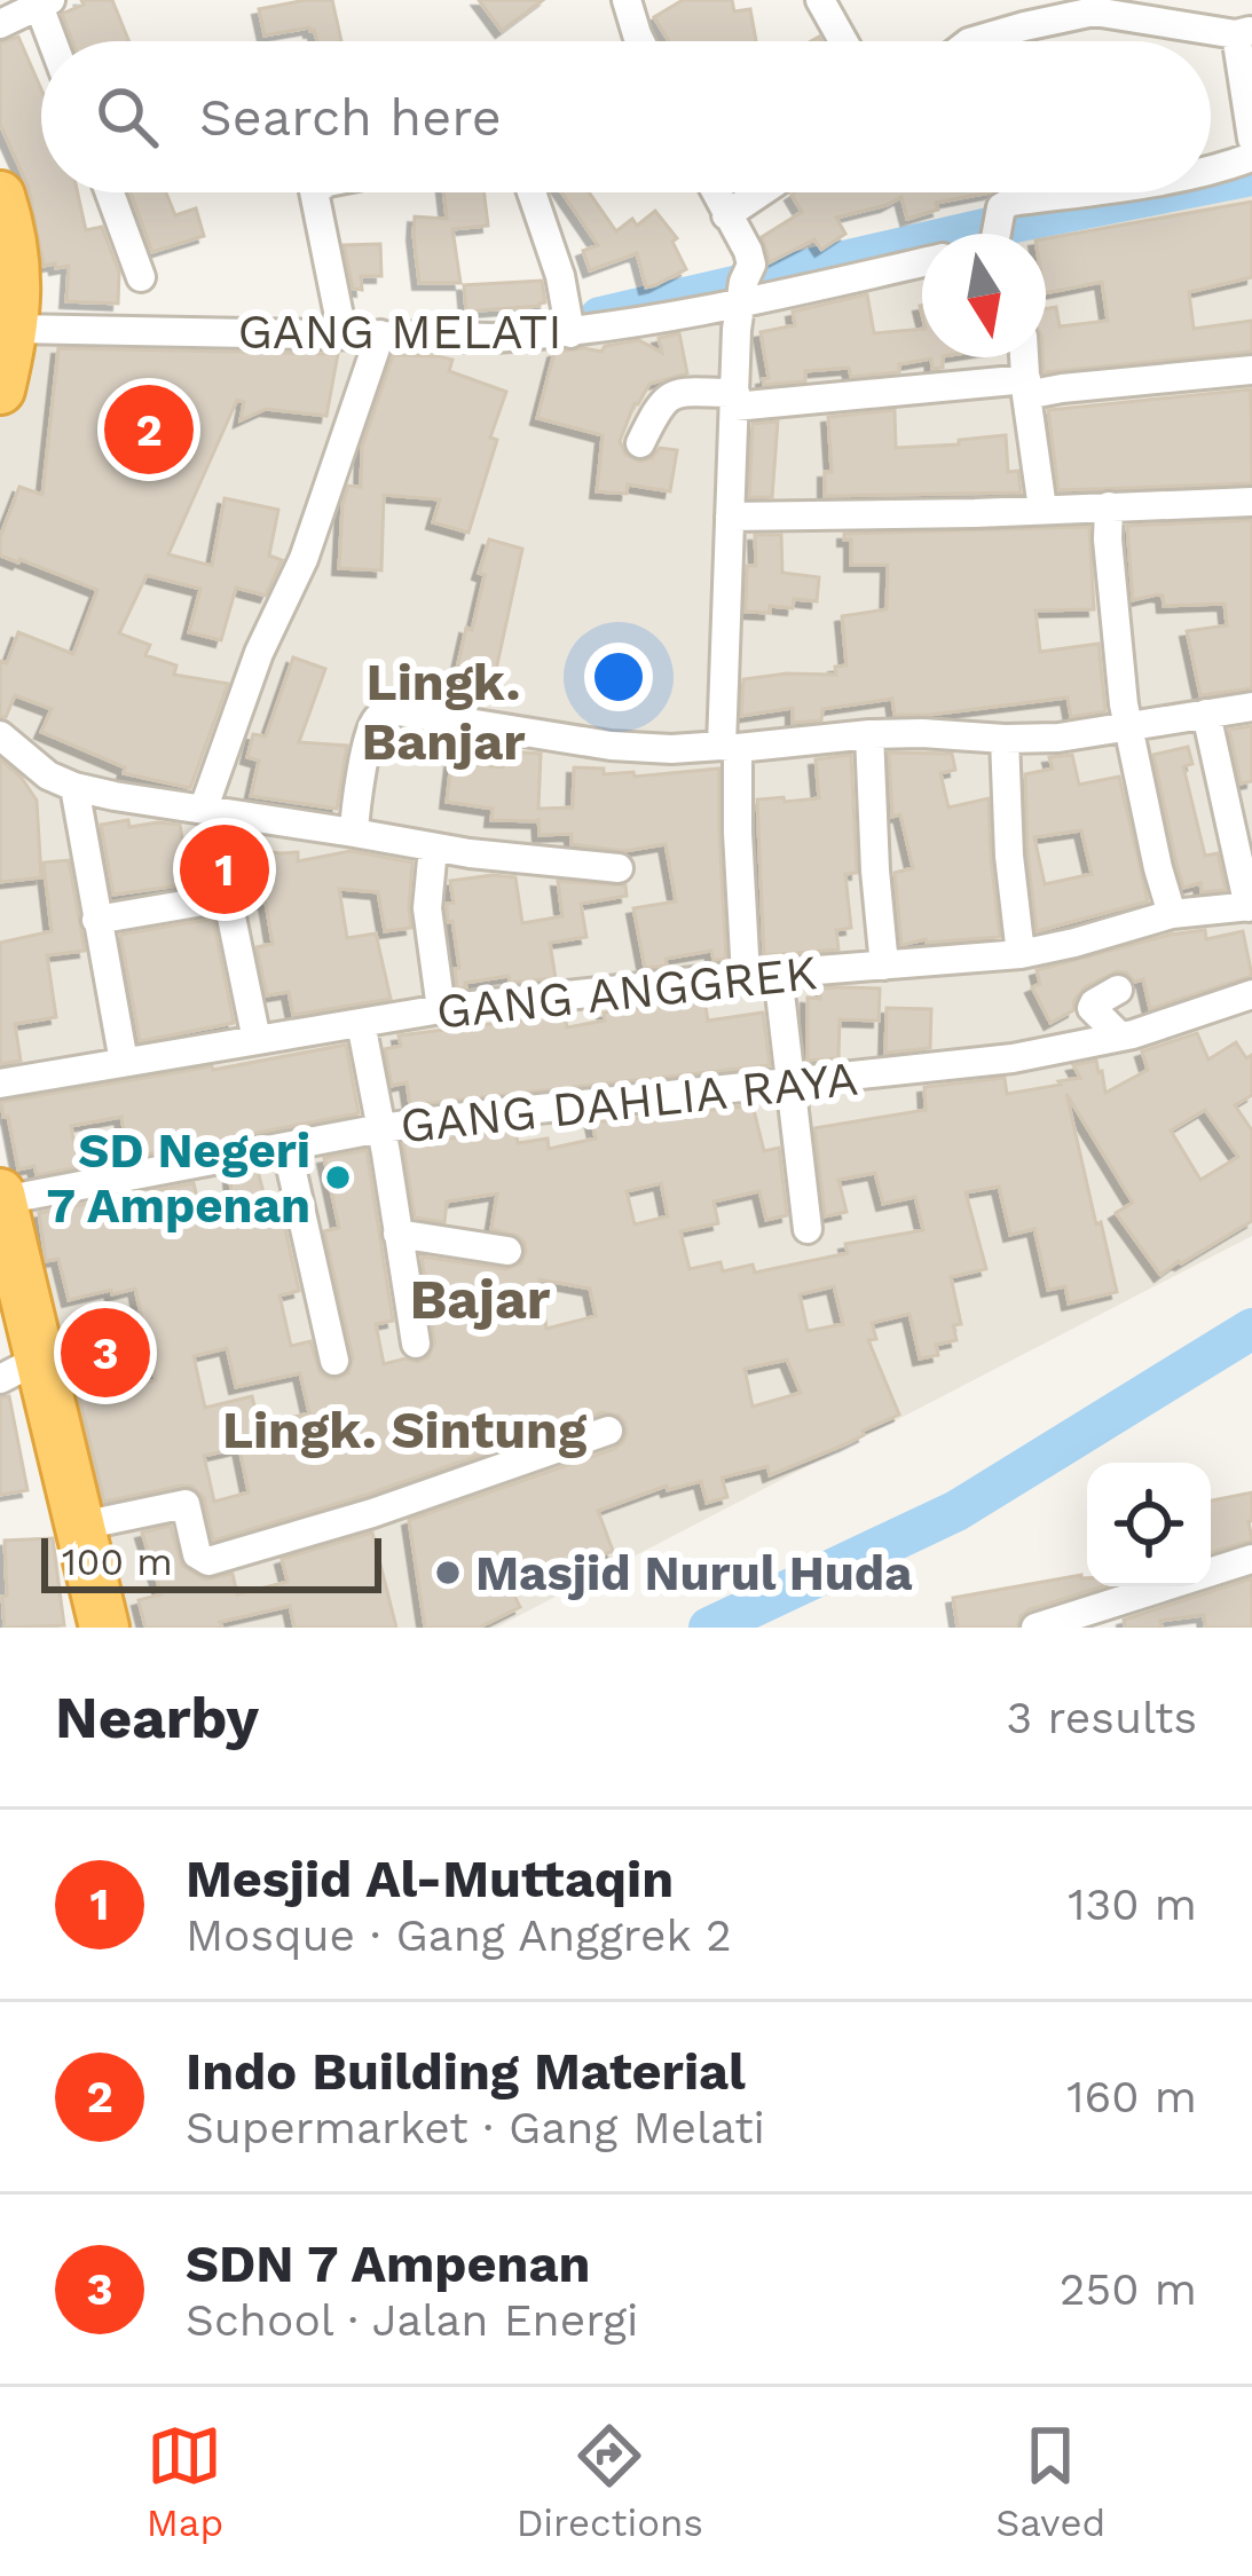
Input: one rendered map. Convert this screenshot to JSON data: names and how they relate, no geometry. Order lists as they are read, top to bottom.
{
  "streets": {
    "street": ["GANG MELATI", "GANG ANGGREK", "GANG DAHLIA RAYA"]
  },
  "districts": ["Lingk. Banjar", "Bajar", "Lingk. Sintung"],
  "places": ["SD Negeri 7 Ampenan", "Masjid Nurul Huda"],
  "scale_bar": "100 m",
  "north": "bottom",
  "page": {
    "search": "Search here",
    "pins": ["2", "1", "3"],
    "scale": "100 m",
    "heading": ["Nearby", "3 results"],
    "list": [
      {
        "mark": "1",
        "name": "Mesjid Al-Muttaqin",
        "note": "Mosque · Gang Anggrek 2",
        "value": "130 m"
      },
      {
        "mark": "2",
        "name": "Indo Building Material",
        "note": "Supermarket · Gang Melati",
        "value": "160 m"
      },
      {
        "mark": "3",
        "name": "SDN 7 Ampenan",
        "note": "School · Jalan Energi",
        "value": "250 m"
      }
    ],
    "nav": ["Map", "Directions", "Saved"]
  }
}
